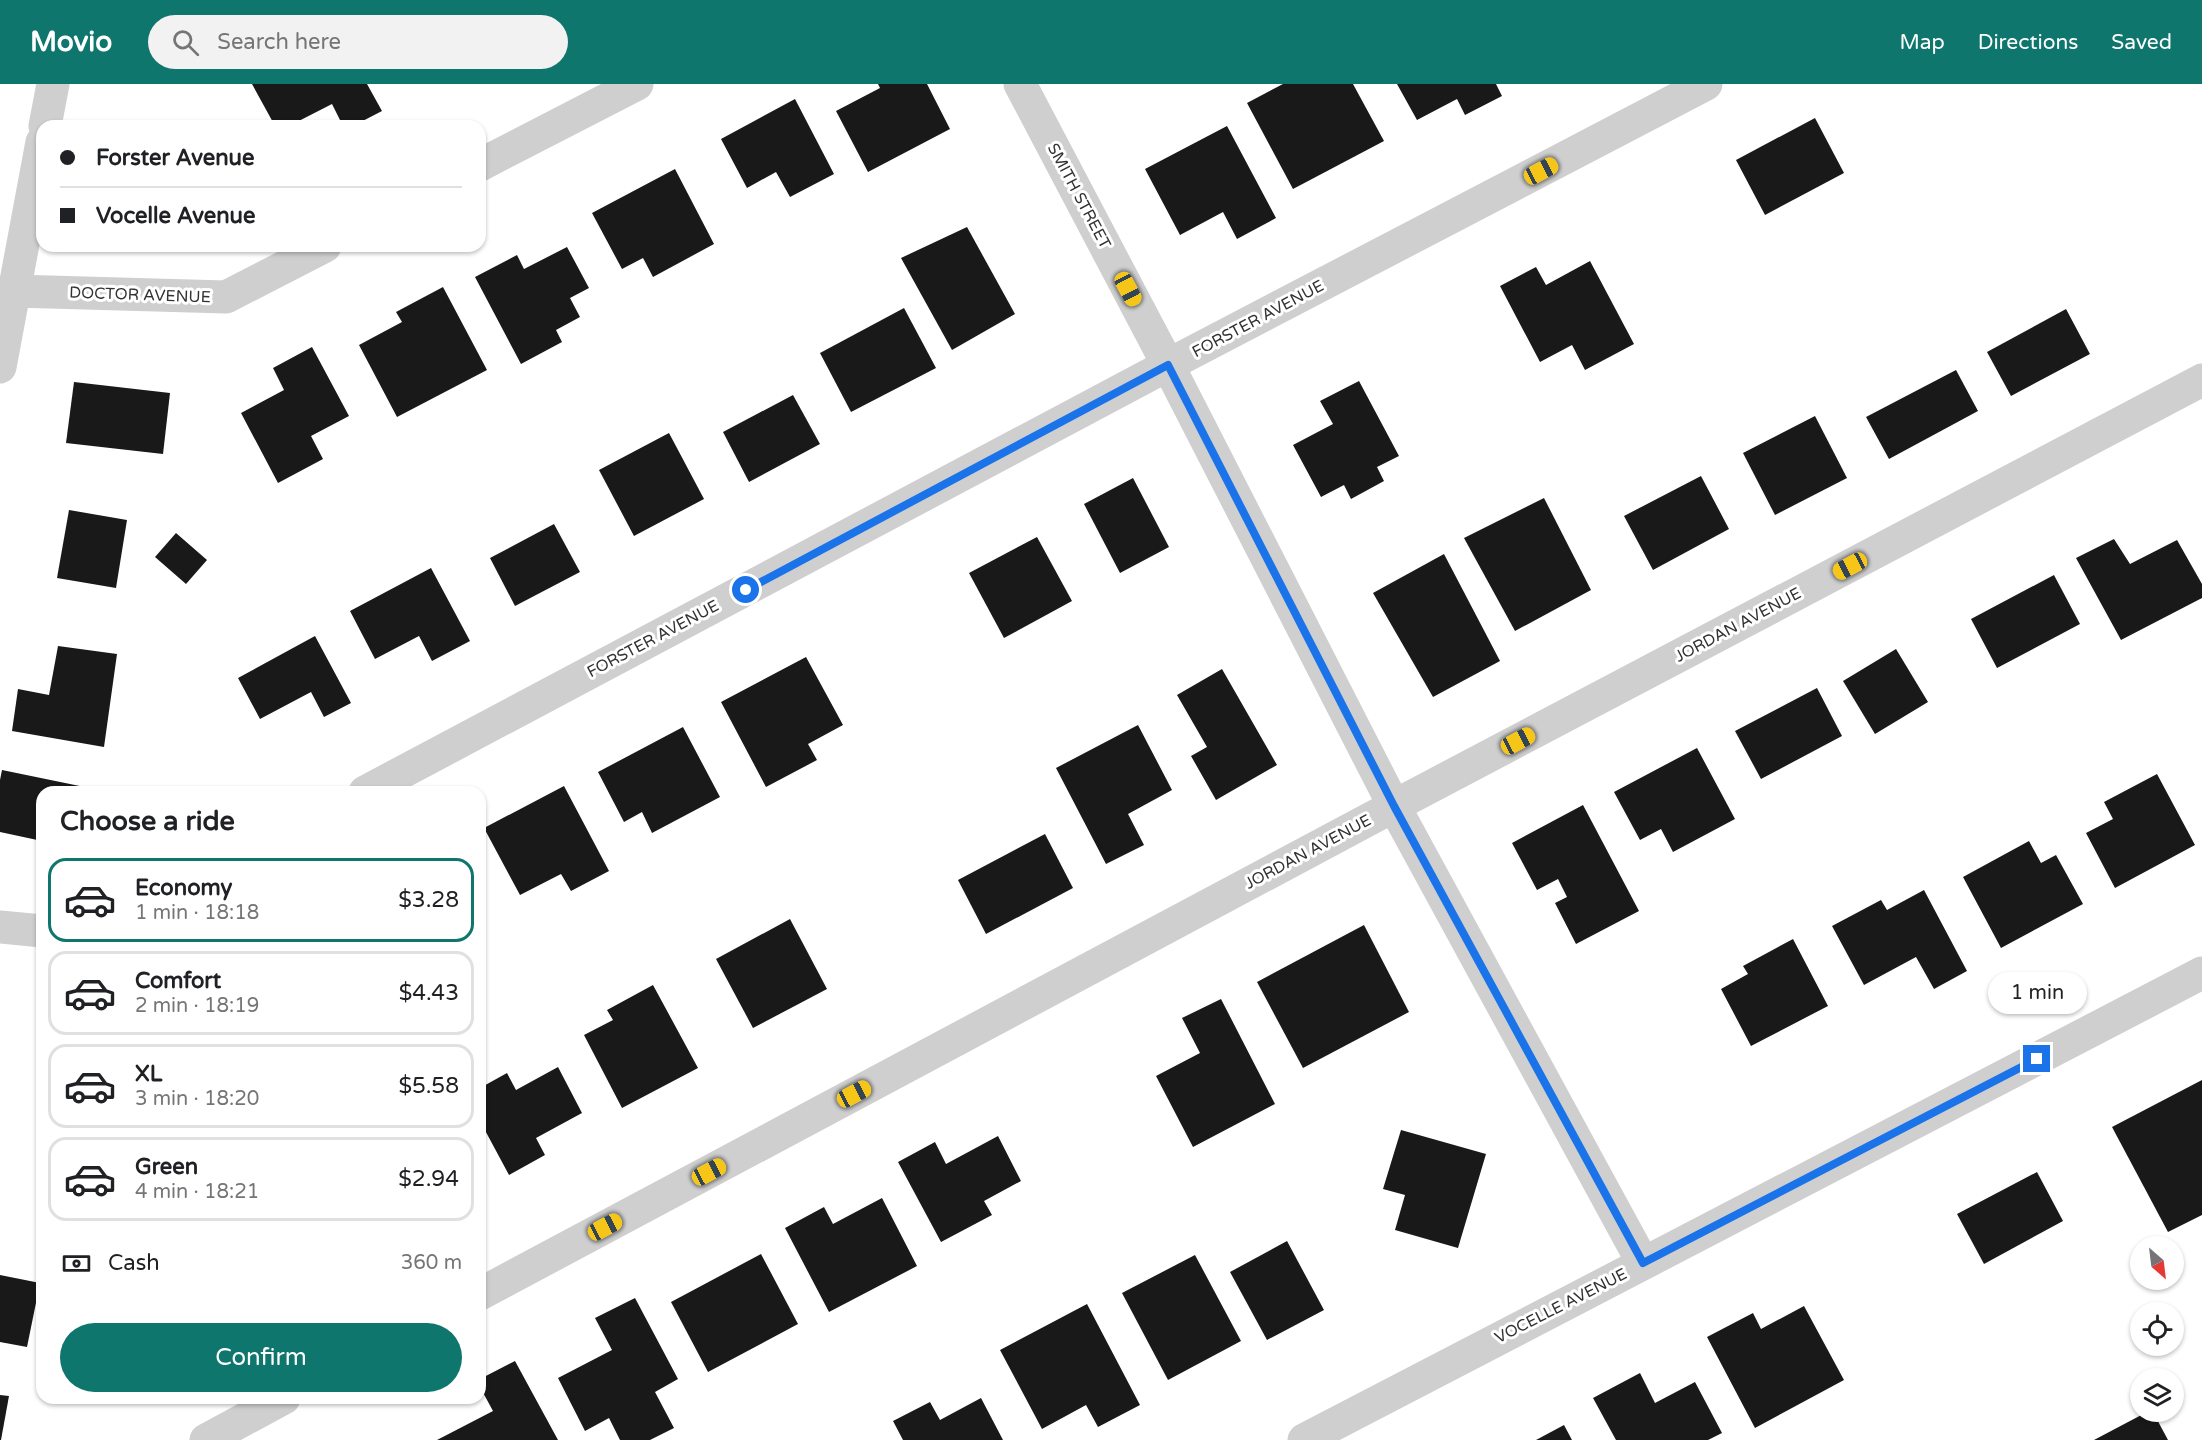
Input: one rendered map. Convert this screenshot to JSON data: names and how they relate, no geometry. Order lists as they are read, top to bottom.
{
  "streets": {
    "street": [
      "SMITH STREET",
      "DOCTOR AVENUE",
      "FORSTER AVENUE",
      "JORDAN AVENUE",
      "VOCELLE AVENUE"
    ]
  },
  "crossings": [
    ["SMITH STREET", "FORSTER AVENUE"],
    ["SMITH STREET", "JORDAN AVENUE"],
    ["SMITH STREET", "VOCELLE AVENUE"]
  ],
  "north": "bottom right",
  "page": {
    "header": "Movio",
    "search": "Search here",
    "nav": ["Map", "Directions", "Saved"],
    "banner": ["Forster Avenue", "Vocelle Avenue"],
    "heading": "Choose a ride",
    "list": [
      {
        "name": "Economy",
        "note": "1 min · 18:18",
        "value": "$3.28"
      },
      {
        "name": "Comfort",
        "note": "2 min · 18:19",
        "value": "$4.43"
      },
      {
        "name": "XL",
        "note": "3 min · 18:20",
        "value": "$5.58"
      },
      {
        "name": "Green",
        "note": "4 min · 18:21",
        "value": "$2.94"
      }
    ],
    "bubble": "1 min",
    "pay": ["Cash", "360 m"],
    "buttons": "Confirm"
  }
}
